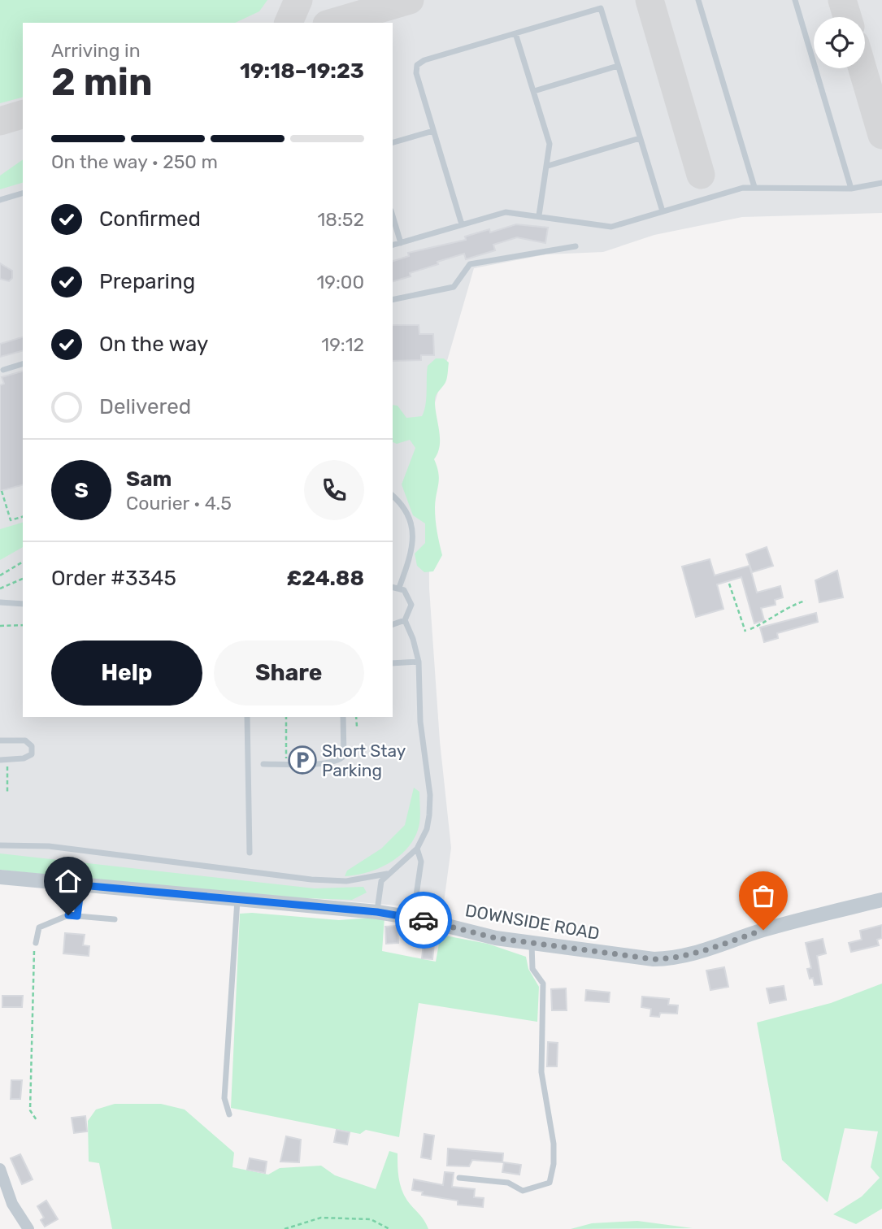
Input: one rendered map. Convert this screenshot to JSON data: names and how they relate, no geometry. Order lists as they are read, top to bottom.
{
  "streets": {
    "street": ["DOWNSIDE ROAD"]
  },
  "places": {
    "parking": ["Short Stay Parking"]
  },
  "page": {
    "heading": ["2 min", "Arriving in", "19:18–19:23"],
    "panel": [
      "Sam",
      "Courier · 4.5",
      "Order #3345",
      "£24.88"
    ],
    "bar": "On the way · 250 m",
    "list": [
      ["Confirmed", "18:52"],
      ["Preparing", "19:00"],
      ["On the way", "19:12"],
      "Delivered"
    ],
    "round": "S",
    "buttons": ["Help", "Share"]
  }
}
